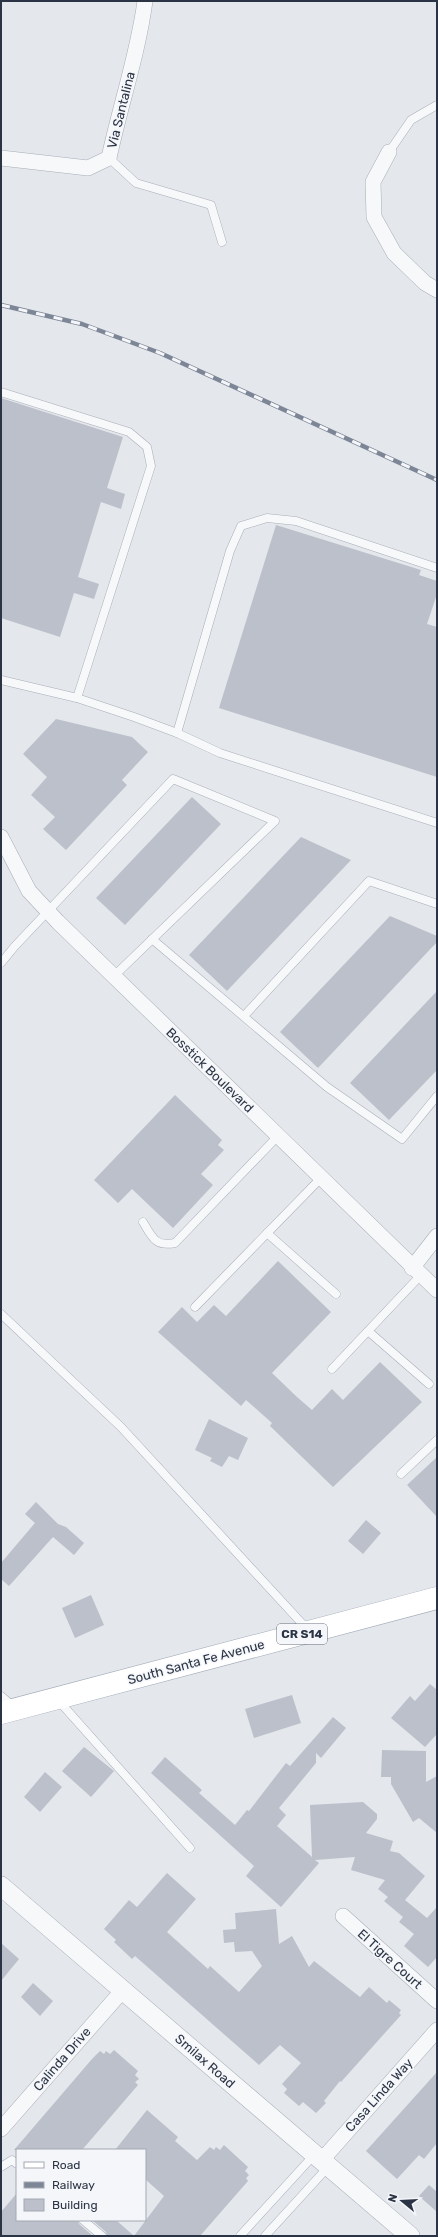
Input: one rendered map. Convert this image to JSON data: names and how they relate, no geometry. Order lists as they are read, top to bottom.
{
  "streets": {
    "main road": ["CR S14", "South Santa Fe Avenue"],
    "street": [
      "Via Santalina",
      "Bosstick Boulevard",
      "El Tigre Court",
      "Calinda Drive",
      "Smilax Road",
      "Casa Linda Way"
    ]
  },
  "crossings": [
    ["Calinda Drive", "Smilax Road"],
    ["Smilax Road", "Casa Linda Way"]
  ],
  "legend": ["Road", "Railway", "Building"],
  "north": "left"
}
